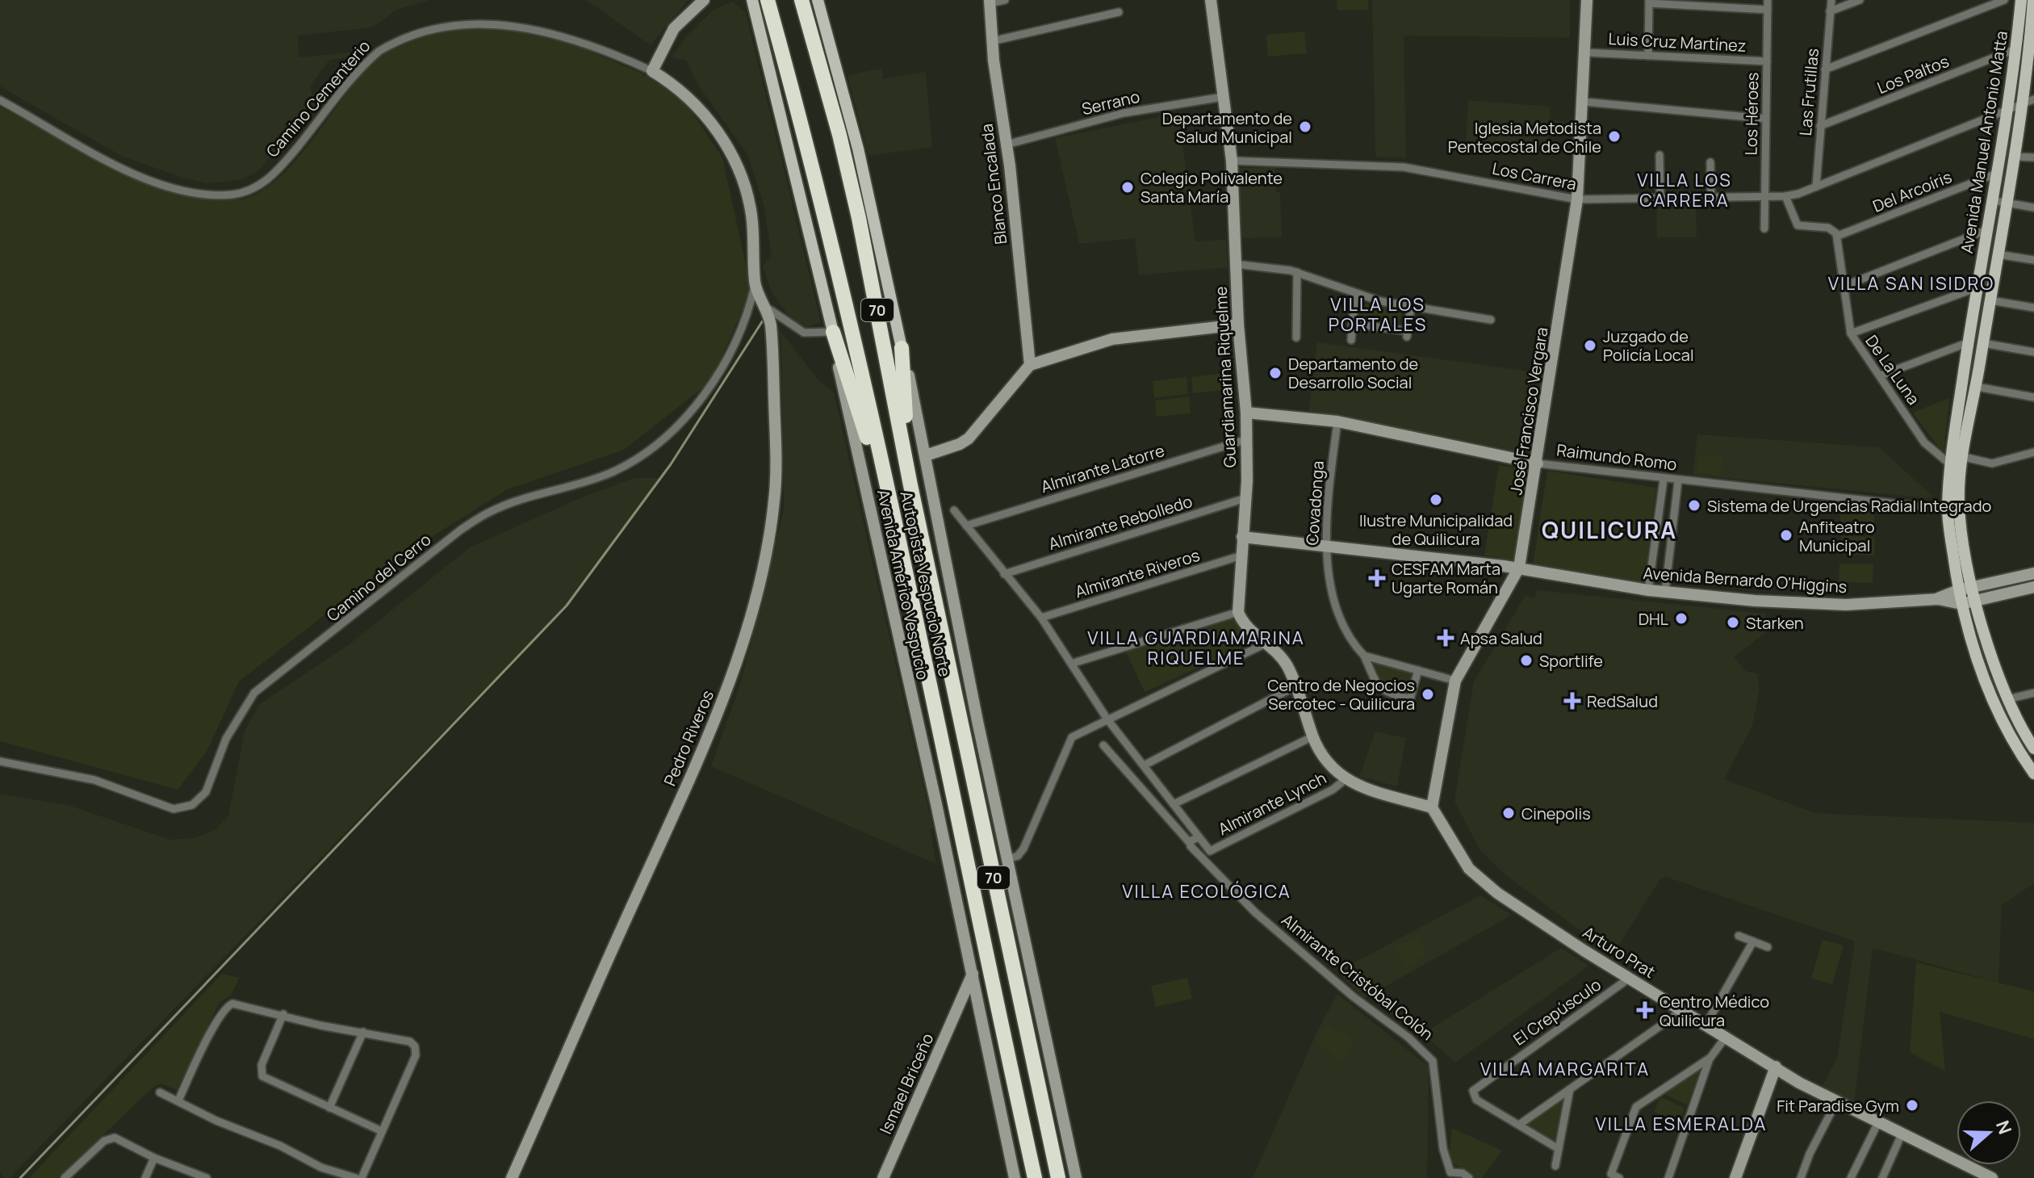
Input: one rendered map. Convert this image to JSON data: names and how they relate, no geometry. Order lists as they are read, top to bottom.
{
  "streets": {
    "highway": ["70", "Autopista Vespucio Norte"],
    "main road": ["Avenida Manuel Antonio Matta", "Avenida Américo Vespucio"],
    "street": [
      "Luis Cruz Martínez",
      "Los Paltos",
      "Las Frutillas",
      "Camino Cementerio",
      "Serrano",
      "Los Héroes",
      "Los Carrera",
      "Blanco Encalada",
      "Del Arcoíris",
      "De La Luna",
      "Guardiamarina Riquelme",
      "José Francisco Vergara",
      "Raimundo Romo",
      "Almirante Latorre",
      "Covadonga",
      "Almirante Rebolledo",
      "Almirante Riveros",
      "Camino del Cerro",
      "Avenida Bernardo O'Higgins",
      "Pedro Riveros",
      "Almirante Lynch",
      "Arturo Prat",
      "Almirante Cristóbal Colón",
      "El Crepúsculo",
      "Ismael Briceño"
    ]
  },
  "crossings": [
    ["Luis Cruz Martínez", "Los Héroes"],
    ["Luis Cruz Martínez", "José Francisco Vergara"],
    ["Los Paltos", "Las Frutillas"],
    ["Los Paltos", "Avenida Manuel Antonio Matta"],
    ["Las Frutillas", "Los Carrera"],
    ["Serrano", "Blanco Encalada"],
    ["Serrano", "Guardiamarina Riquelme"],
    ["Los Héroes", "Los Carrera"],
    ["Avenida Manuel Antonio Matta", "Los Carrera"],
    ["Avenida Manuel Antonio Matta", "Del Arcoíris"],
    ["Avenida Manuel Antonio Matta", "De La Luna"],
    ["Avenida Manuel Antonio Matta", "Raimundo Romo"],
    ["Avenida Manuel Antonio Matta", "Avenida Bernardo O'Higgins"],
    ["Los Carrera", "Guardiamarina Riquelme"],
    ["Los Carrera", "José Francisco Vergara"],
    ["Del Arcoíris", "De La Luna"],
    ["Guardiamarina Riquelme", "Raimundo Romo"],
    ["Guardiamarina Riquelme", "Almirante Latorre"],
    ["Guardiamarina Riquelme", "Almirante Rebolledo"],
    ["Guardiamarina Riquelme", "Almirante Riveros"],
    ["Guardiamarina Riquelme", "Avenida Bernardo O'Higgins"],
    ["José Francisco Vergara", "Raimundo Romo"],
    ["José Francisco Vergara", "Avenida Bernardo O'Higgins"],
    ["José Francisco Vergara", "Arturo Prat"],
    ["Raimundo Romo", "Covadonga"],
    ["Covadonga", "Avenida Bernardo O'Higgins"],
    ["Camino del Cerro", "Pedro Riveros"],
    ["Avenida Américo Vespucio", "Ismael Briceño"],
    ["Arturo Prat", "El Crepúsculo"]
  ],
  "districts": [
    "VILLA LOS CARRERA",
    "VILLA SAN ISIDRO",
    "VILLA LOS PORTALES",
    "QUILICURA",
    "VILLA GUARDIAMARINA RIQUELME",
    "VILLA ECOLÓGICA",
    "VILLA MARGARITA",
    "VILLA ESMERALDA"
  ],
  "places": {
    "other": [
      "Departamento de Salud Municipal",
      "Iglesia Metodista Pentecostal de Chile",
      "Colegio Polivalente Santa María",
      "Juzgado de Policía Local",
      "Departamento de Desarrollo Social",
      "Ilustre Municipalidad de Quilicura",
      "Sistema de Urgencias Radial Integrado",
      "Anfiteatro Municipal",
      "DHL",
      "Starken",
      "Sportlife",
      "Centro de Negocios Sercotec - Quilicura",
      "Cinepolis",
      "Fit Paradise Gym"
    ],
    "health": [
      "CESFAM Marta Ugarte Román",
      "Apsa Salud",
      "RedSalud",
      "Centro Médico Quilicura"
    ]
  },
  "north": "right"
}
